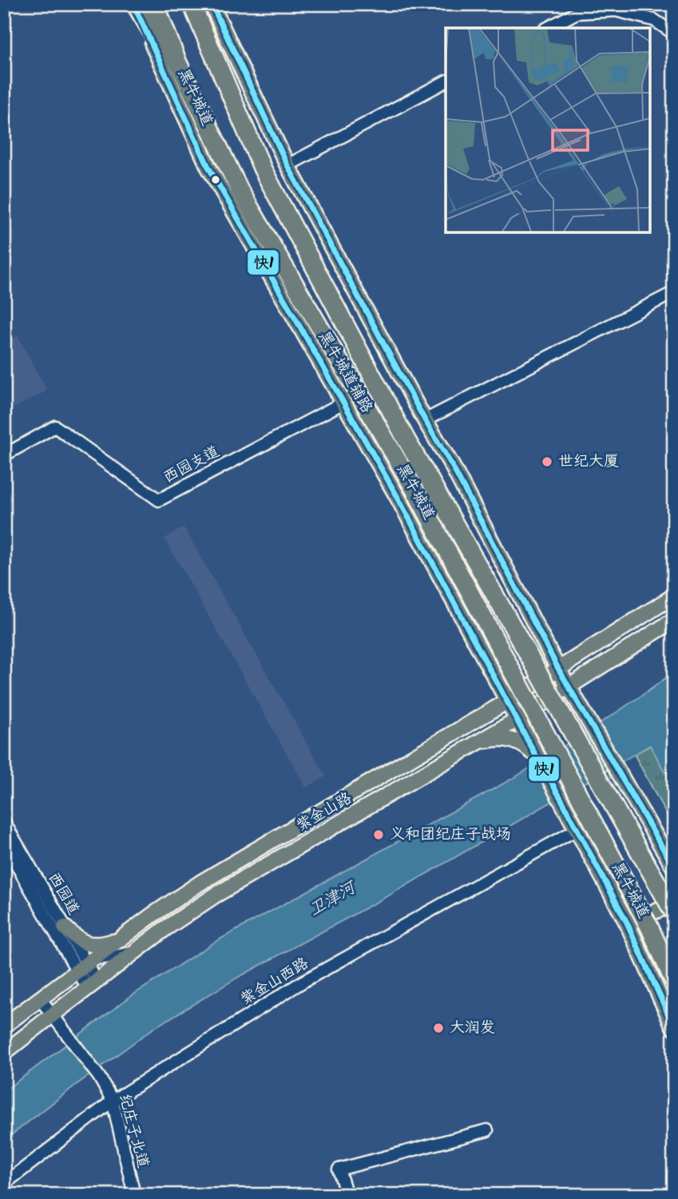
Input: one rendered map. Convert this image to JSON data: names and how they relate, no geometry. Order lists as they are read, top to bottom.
{
  "streets": {
    "highway": ["黑牛城道"],
    "main road": ["黑牛城道辅路", "紫金山路"],
    "street": [
      "西园支道",
      "西园道",
      "紫金山西路",
      "纪庄子北道"
    ]
  },
  "crossings": [
    ["黑牛城道辅路", "西园支道"],
    ["黑牛城道辅路", "紫金山路"],
    ["黑牛城道辅路", "紫金山西路"],
    ["紫金山路", "西园道"],
    ["紫金山路", "纪庄子北道"],
    ["紫金山西路", "纪庄子北道"]
  ],
  "water": ["卫津河"],
  "places": ["世纪大厦", "义和团纪庄子战场", "大润发"],
  "lines": ["transit line 快1"]
}
